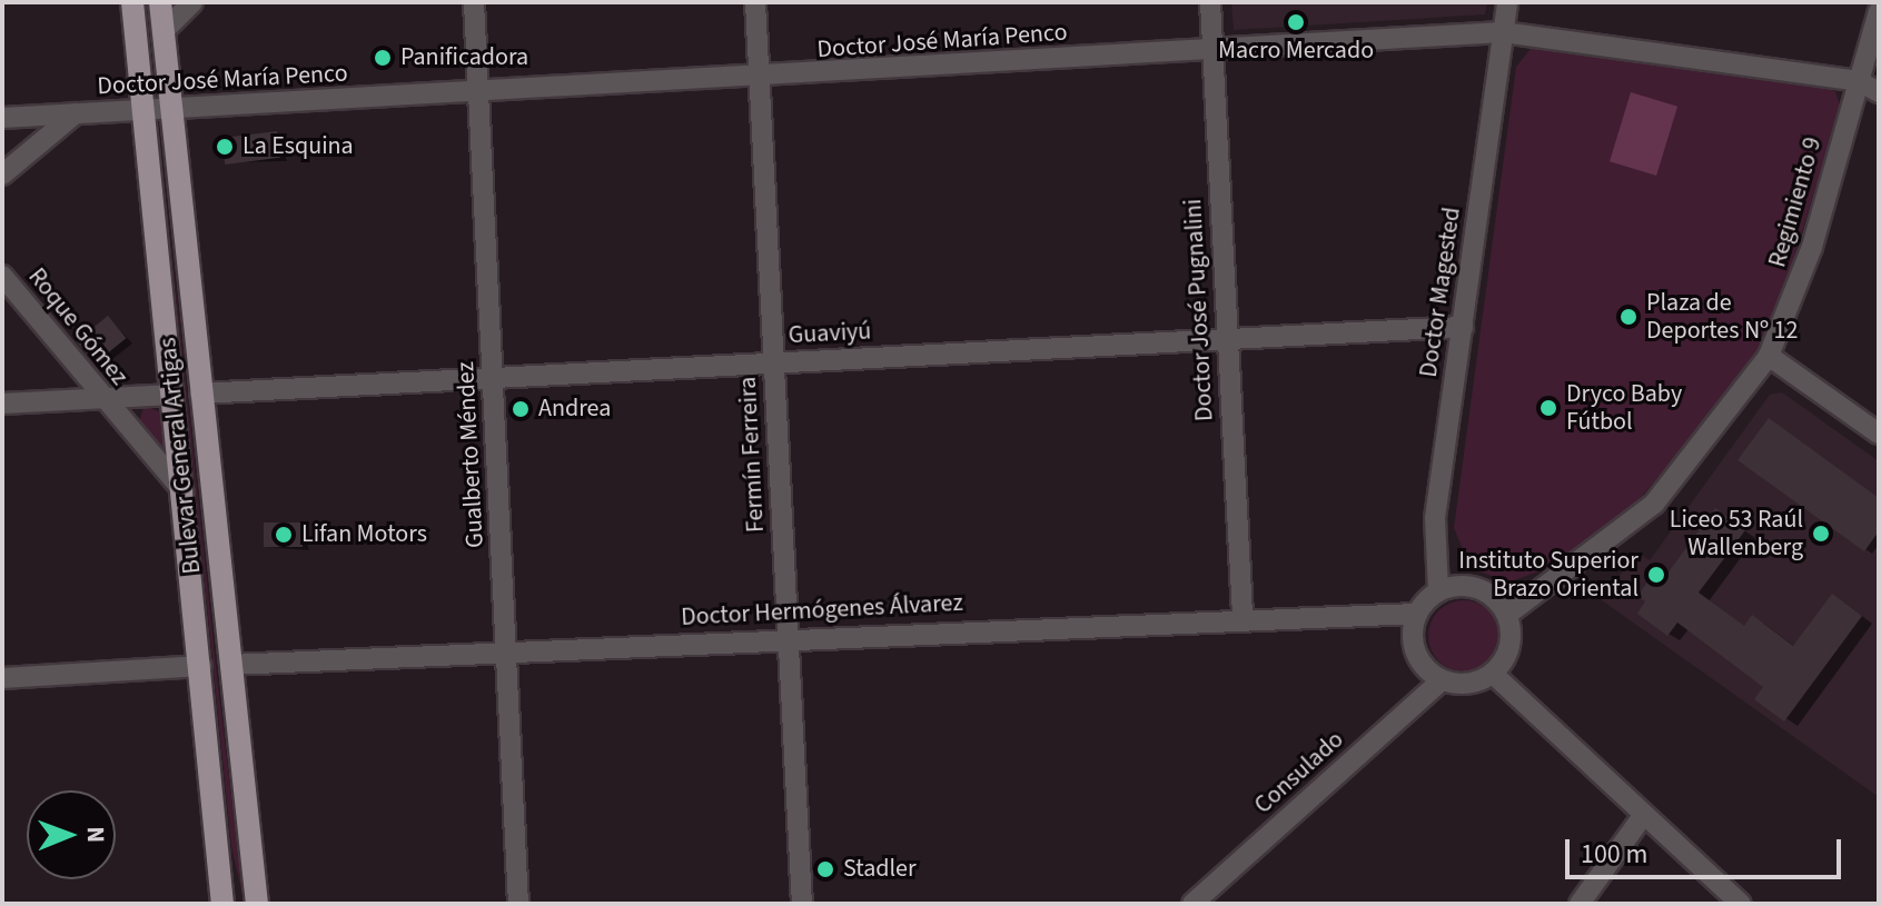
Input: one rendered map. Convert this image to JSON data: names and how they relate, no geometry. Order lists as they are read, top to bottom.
{
  "streets": {
    "main road": ["Bulevar General Artigas"],
    "street": [
      "Doctor José María Penco",
      "Regimiento 9",
      "Doctor Magested",
      "Doctor José Pugnalini",
      "Roque Gómez",
      "Guaviyú",
      "Gualberto Méndez",
      "Fermín Ferreira",
      "Doctor Hermógenes Álvarez",
      "Consulado"
    ]
  },
  "crossings": [
    ["Doctor José María Penco", "Regimiento 9"],
    ["Doctor José María Penco", "Doctor Magested"],
    ["Doctor José María Penco", "Doctor José Pugnalini"],
    ["Doctor José María Penco", "Gualberto Méndez"],
    ["Doctor José María Penco", "Fermín Ferreira"],
    ["Doctor José María Penco", "Bulevar General Artigas"],
    ["Regimiento 9", "Doctor Magested"],
    ["Regimiento 9", "Doctor Hermógenes Álvarez"],
    ["Regimiento 9", "Consulado"],
    ["Doctor Magested", "Guaviyú"],
    ["Doctor Magested", "Doctor Hermógenes Álvarez"],
    ["Doctor Magested", "Consulado"],
    ["Doctor José Pugnalini", "Guaviyú"],
    ["Doctor José Pugnalini", "Doctor Hermógenes Álvarez"],
    ["Roque Gómez", "Bulevar General Artigas"],
    ["Guaviyú", "Gualberto Méndez"],
    ["Guaviyú", "Fermín Ferreira"],
    ["Guaviyú", "Bulevar General Artigas"],
    ["Gualberto Méndez", "Doctor Hermógenes Álvarez"],
    ["Fermín Ferreira", "Doctor Hermógenes Álvarez"],
    ["Bulevar General Artigas", "Doctor Hermógenes Álvarez"],
    ["Doctor Hermógenes Álvarez", "Consulado"]
  ],
  "places": [
    "Macro Mercado",
    "Panificadora",
    "La Esquina",
    "Plaza de Deportes Nº 12",
    "Dryco Baby Fútbol",
    "Andrea",
    "Liceo 53 Raúl Wallenberg",
    "Lifan Motors",
    "Instituto Superior Brazo Oriental",
    "Stadler"
  ],
  "scale_bar": "100 m",
  "north": "right"
}
